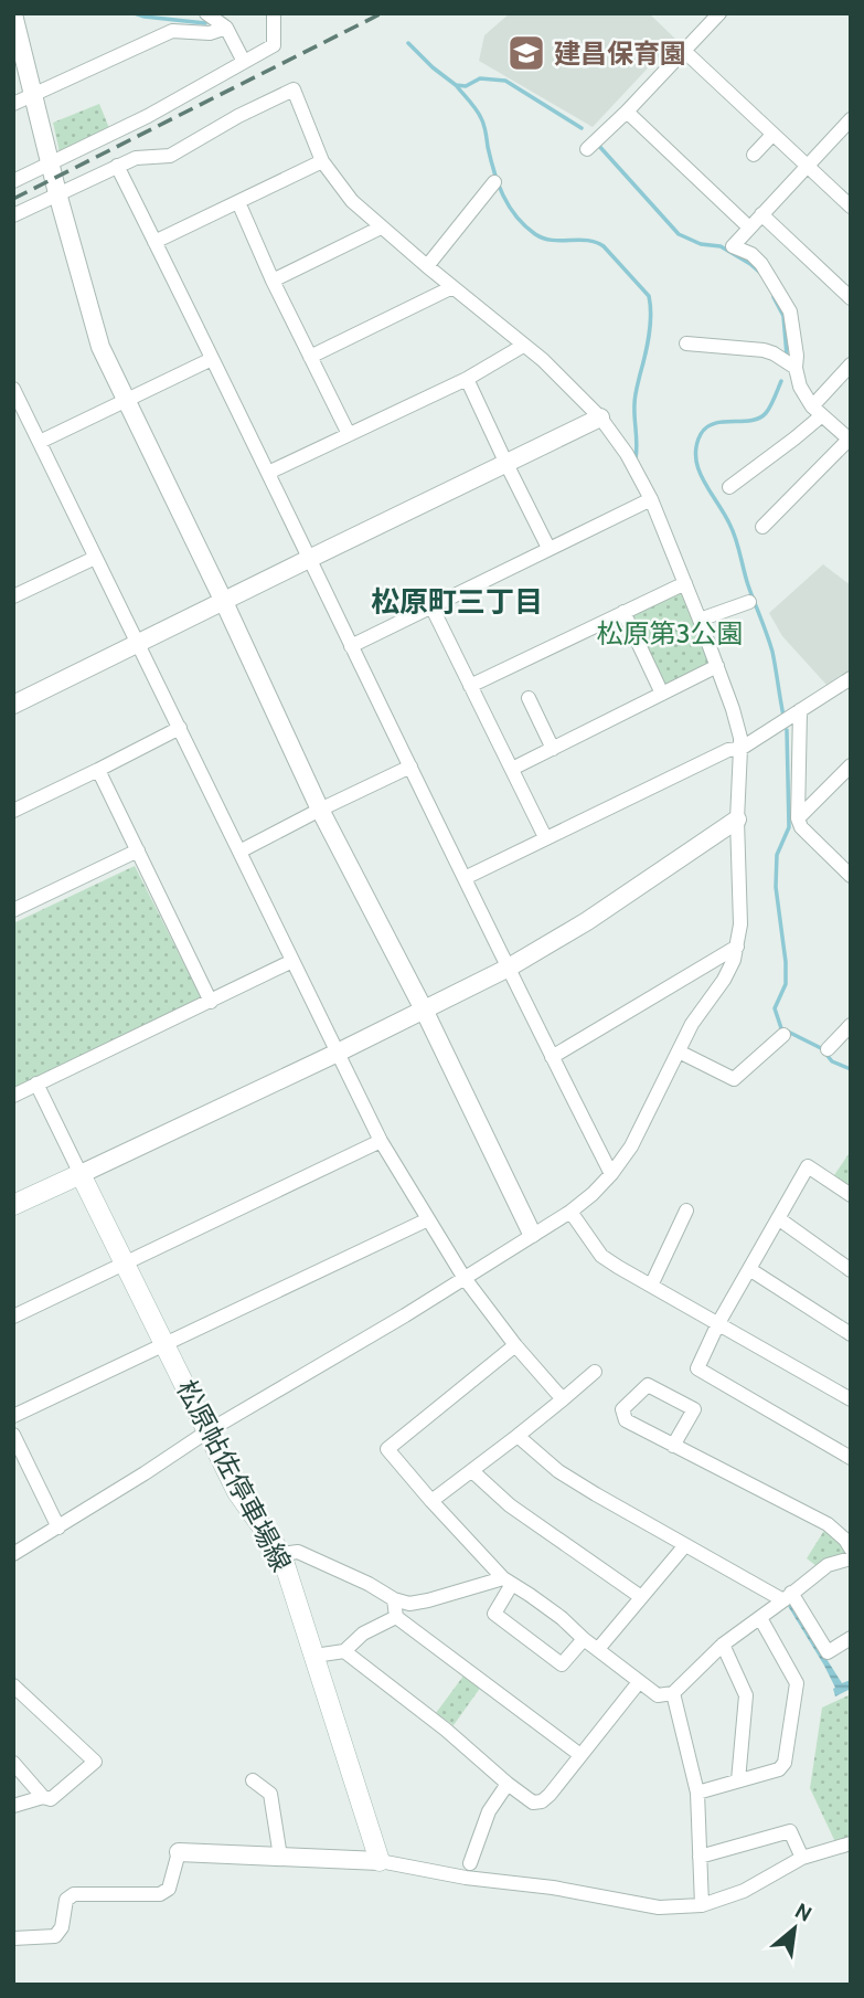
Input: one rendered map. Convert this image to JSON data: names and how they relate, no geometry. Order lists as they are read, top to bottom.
{
  "streets": {
    "main road": ["松原帖佐停車場線"]
  },
  "districts": ["松原町三丁目"],
  "parks": ["松原第3公園"],
  "places": {
    "school or university": ["建昌保育園"]
  },
  "north": "top right"
}
